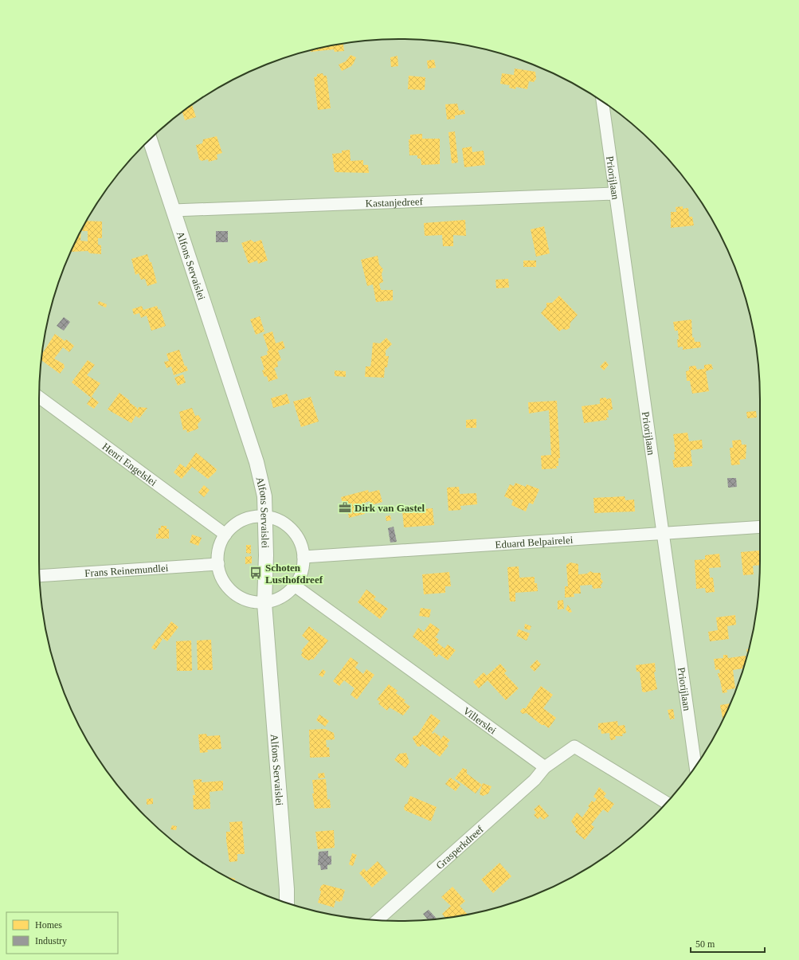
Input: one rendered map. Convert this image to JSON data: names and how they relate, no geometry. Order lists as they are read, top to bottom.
{
  "streets": {
    "street": [
      "Priorijlaan",
      "Kastanjedreef",
      "Alfons Servaislei",
      "Henri Engelslei",
      "Eduard Belpairelei",
      "Frans Reinemundlei",
      "Villerslei",
      "Grasperkdreef"
    ]
  },
  "crossings": [
    ["Priorijlaan", "Kastanjedreef"],
    ["Priorijlaan", "Eduard Belpairelei"],
    ["Kastanjedreef", "Alfons Servaislei"],
    ["Villerslei", "Grasperkdreef"]
  ],
  "places": {
    "office": ["Dirk van Gastel"],
    "bus stop": ["Schoten Lusthofdreef"]
  },
  "legend": ["Homes", "Industry"],
  "scale_bar": "50 m"
}
